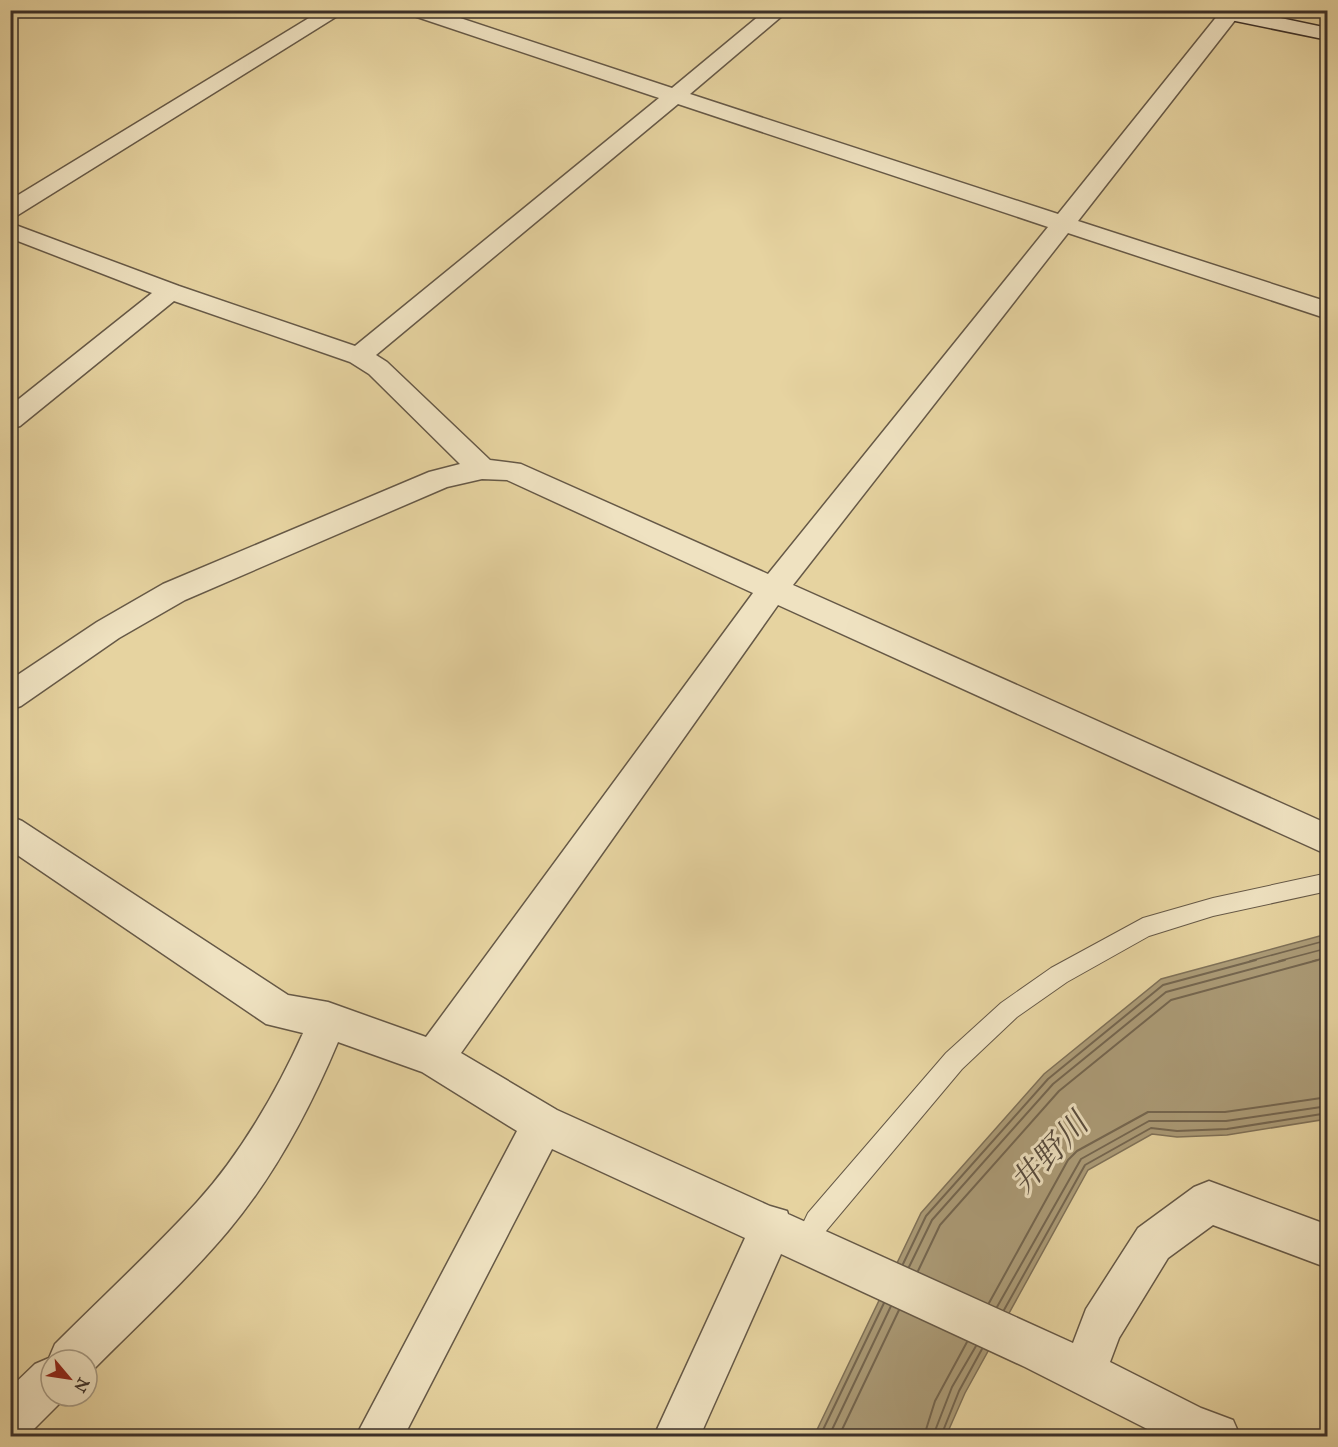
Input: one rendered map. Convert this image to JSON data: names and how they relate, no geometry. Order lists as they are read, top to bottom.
{
  "water": ["井野川"],
  "north": "bottom right"
}
